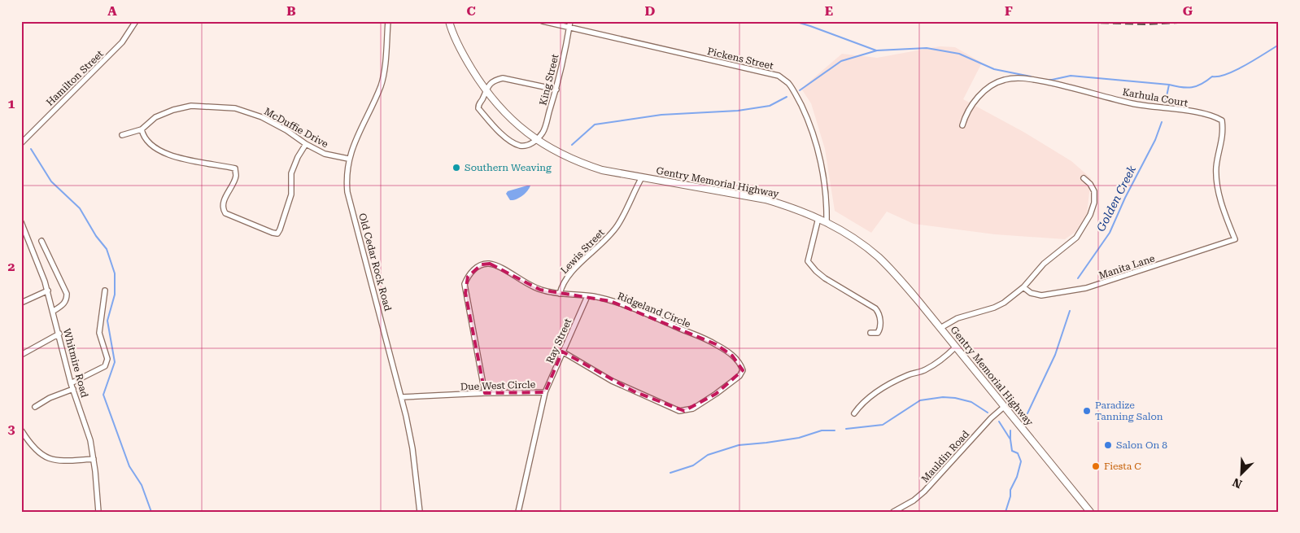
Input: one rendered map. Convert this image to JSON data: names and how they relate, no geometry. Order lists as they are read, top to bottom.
{
  "streets": {
    "main road": ["Gentry Memorial Highway"],
    "street": [
      "Pickens Street",
      "Hamilton Street",
      "King Street",
      "Karhula Court",
      "McDuffie Drive",
      "Lewis Street",
      "Old Cedar Rock Road",
      "Manita Lane",
      "Ridgeland Circle",
      "Ray Street",
      "Whitmire Road",
      "Due West Circle",
      "Mauldin Road"
    ]
  },
  "crossings": [
    ["Pickens Street", "King Street"],
    ["Pickens Street", "Gentry Memorial Highway"],
    ["King Street", "Gentry Memorial Highway"],
    ["Karhula Court", "Manita Lane"],
    ["McDuffie Drive", "Old Cedar Rock Road"],
    ["Gentry Memorial Highway", "Lewis Street"],
    ["Gentry Memorial Highway", "Mauldin Road"],
    ["Lewis Street", "Ridgeland Circle"],
    ["Old Cedar Rock Road", "Due West Circle"],
    ["Ridgeland Circle", "Ray Street"],
    ["Ridgeland Circle", "Due West Circle"],
    ["Ray Street", "Due West Circle"]
  ],
  "water": ["Golden Creek"],
  "places": [
    "Southern Weaving",
    "Paradize Tanning Salon",
    "Salon On 8",
    "Fiesta C"
  ],
  "north": "bottom left",
  "grid": {
    "columns": [
      "A",
      "B",
      "C",
      "D",
      "E",
      "F",
      "G"
    ],
    "rows": ["1", "2", "3"]
  }
}
